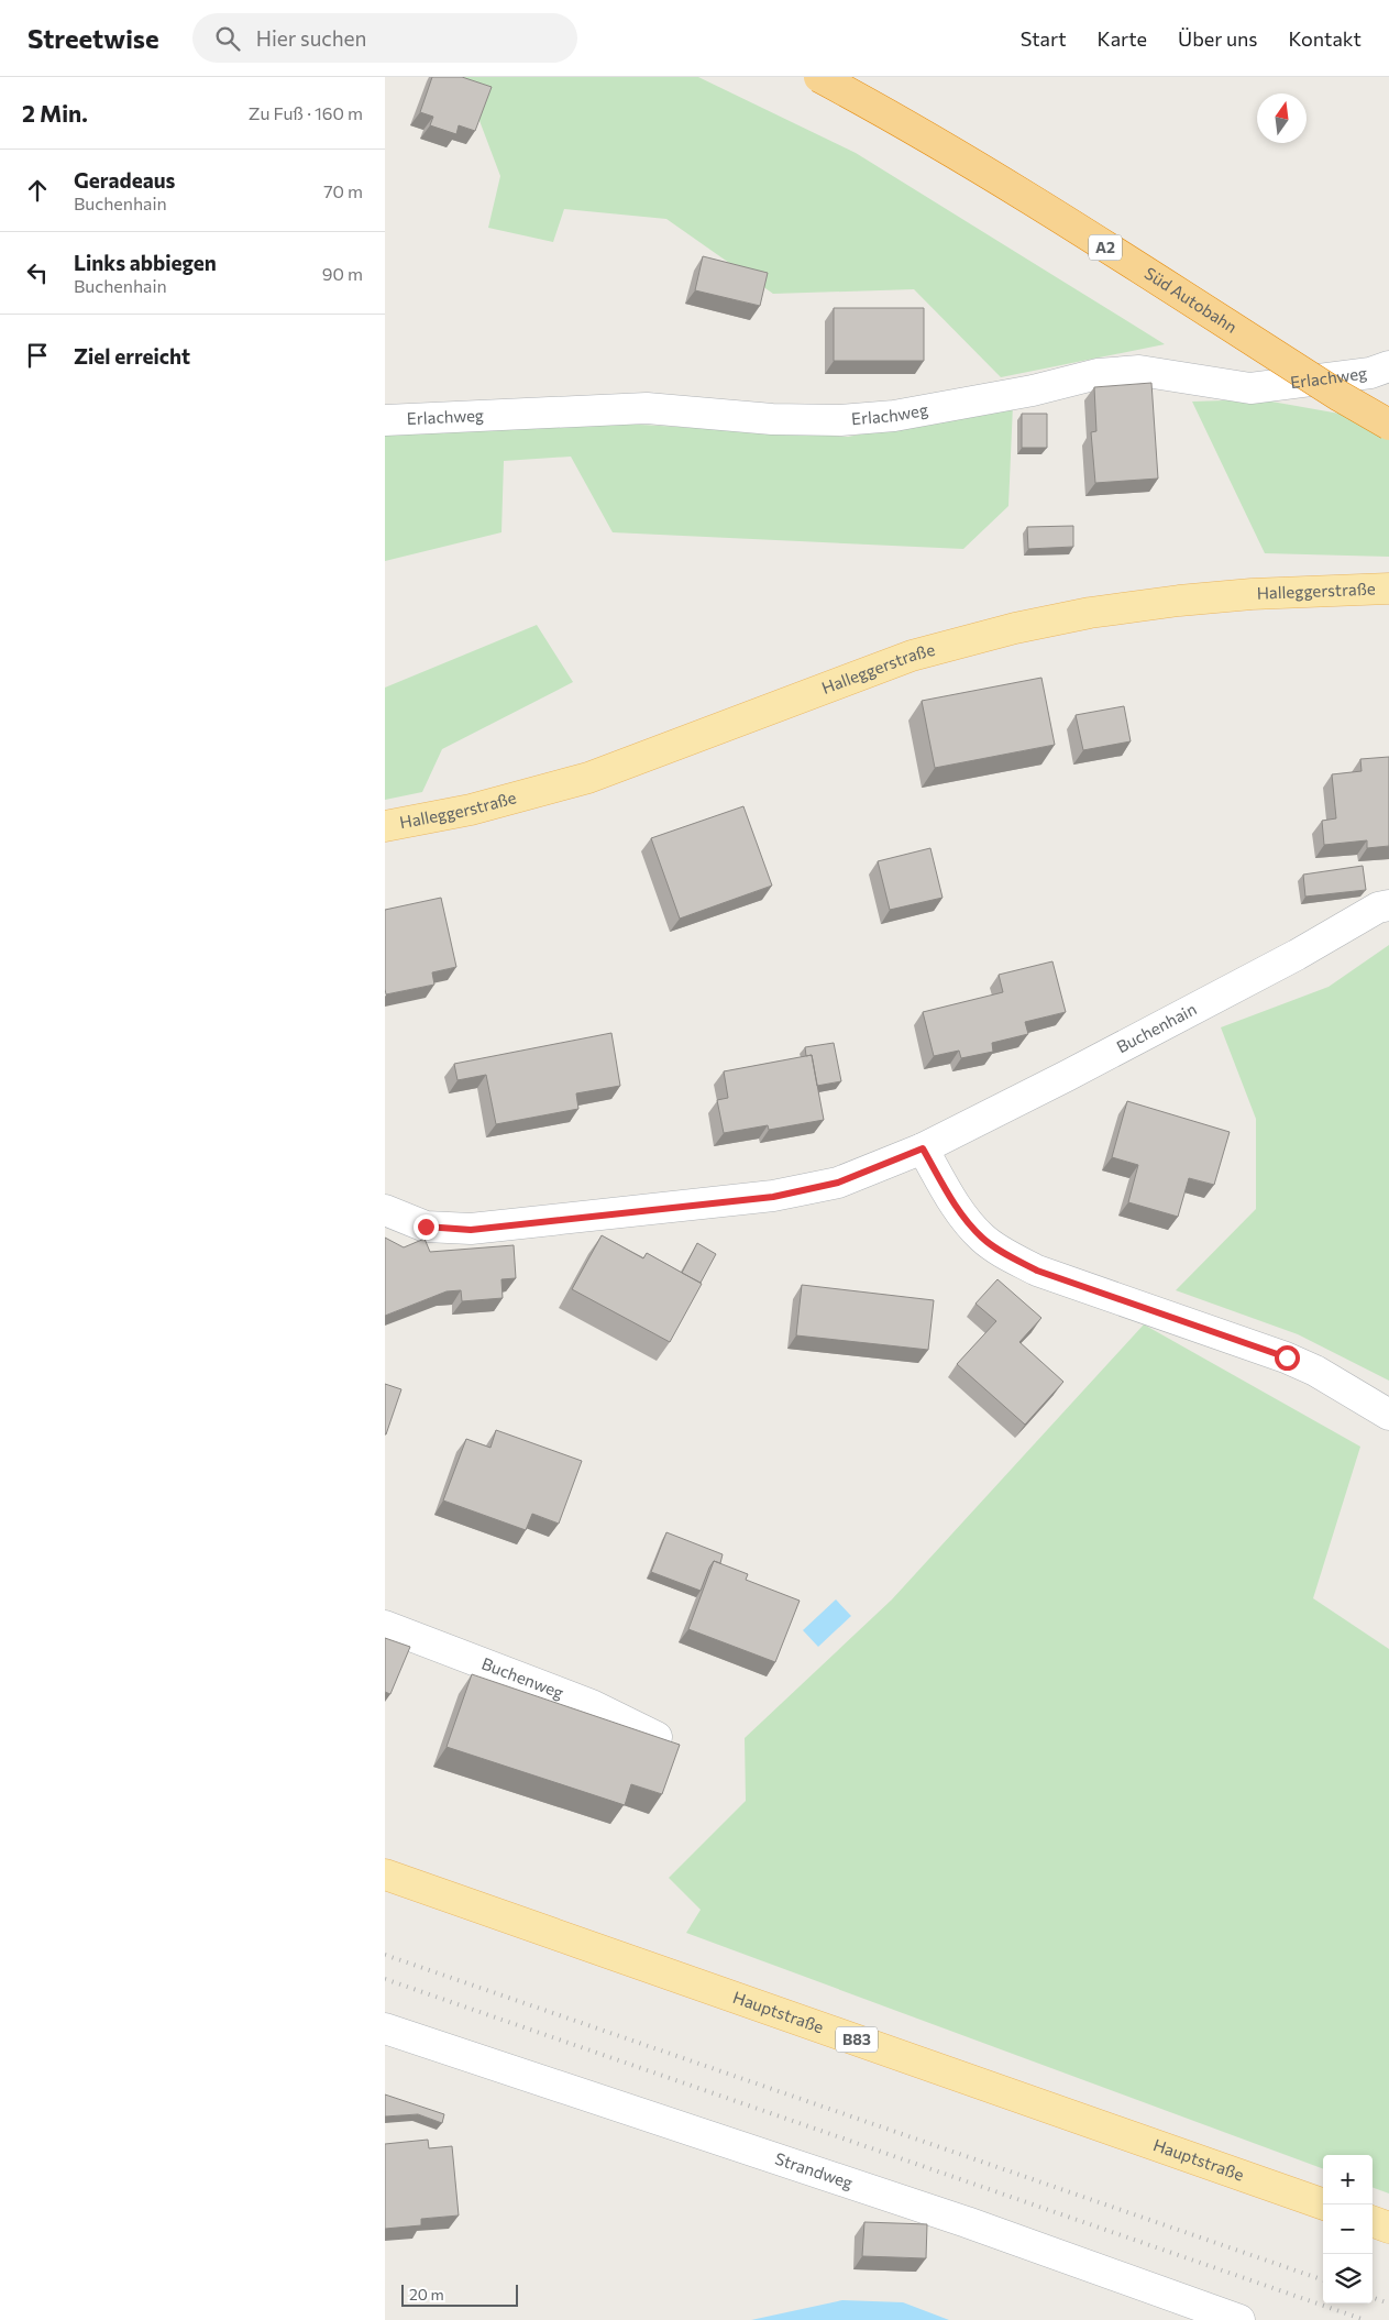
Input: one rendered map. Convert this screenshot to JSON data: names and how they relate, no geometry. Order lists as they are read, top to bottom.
{
  "streets": {
    "highway": ["A2", "Süd Autobahn"],
    "main road": ["Halleggerstraße", "Hauptstraße", "B83"],
    "street": [
      "Erlachweg",
      "Buchenhain",
      "Buchenweg",
      "Strandweg"
    ]
  },
  "scale_bar": "20 m",
  "north": "top",
  "page": {
    "header": "Streetwise",
    "search": "Hier suchen",
    "nav": [
      "Start",
      "Karte",
      "Über uns",
      "Kontakt"
    ],
    "heading": ["2 Min.", "Zu Fuß · 160 m"],
    "list": [
      ["Geradeaus", "Buchenhain", "70 m"],
      ["Links abbiegen", "Buchenhain", "90 m"],
      "Ziel erreicht"
    ],
    "map_buttons": ["+", "−"],
    "scale": "20 m"
  }
}
